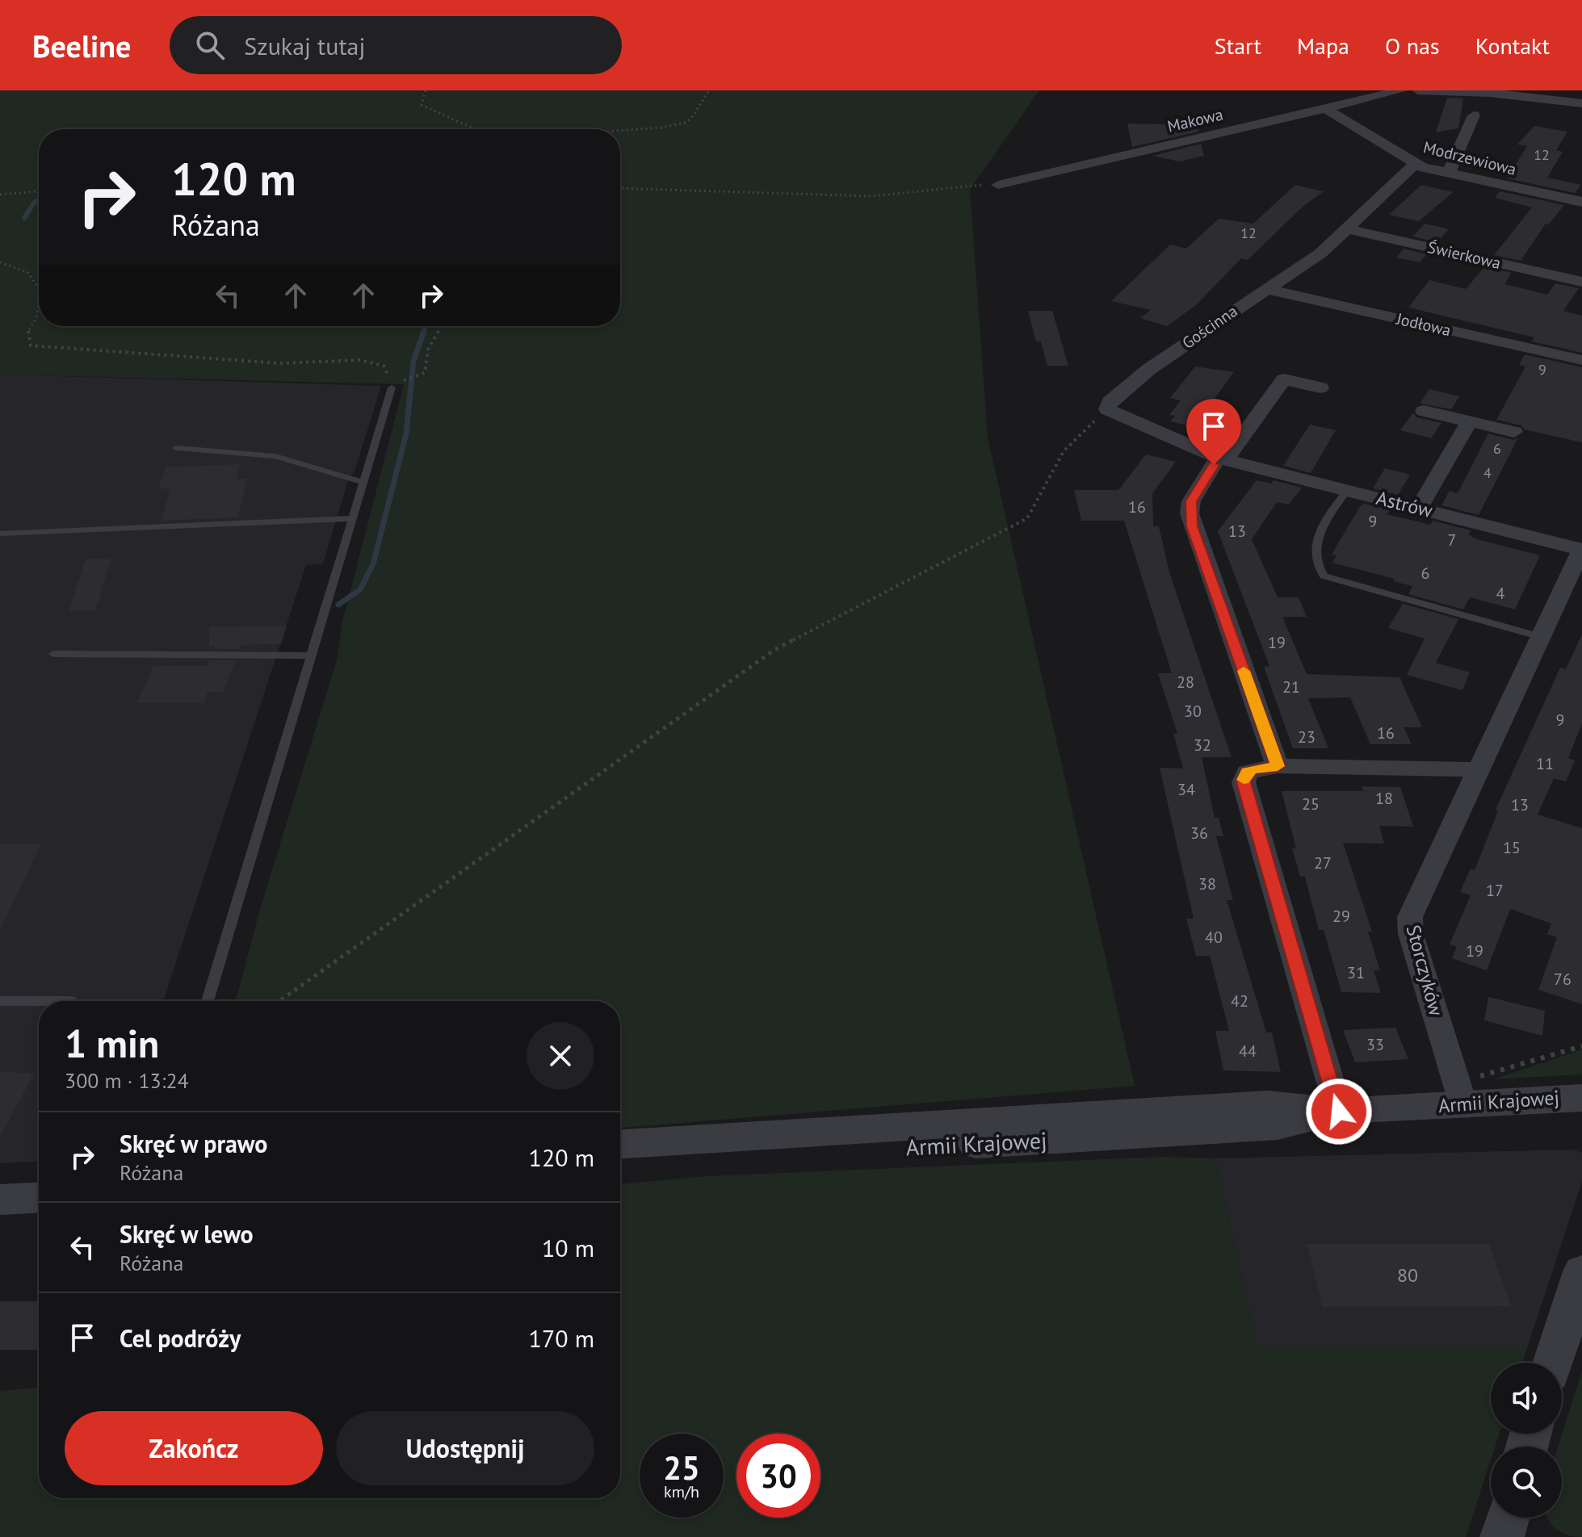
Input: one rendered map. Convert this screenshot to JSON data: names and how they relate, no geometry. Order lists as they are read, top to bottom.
{
  "streets": {
    "street": [
      "Makowa",
      "Modrzewiowa",
      "Świerkowa",
      "Jodłowa",
      "Gościnna",
      "Astrów",
      "Storczyków",
      "Armii Krajowej"
    ]
  },
  "crossings": [
    ["Makowa", "Modrzewiowa"],
    ["Modrzewiowa", "Gościnna"],
    ["Świerkowa", "Gościnna"],
    ["Jodłowa", "Gościnna"],
    ["Astrów", "Storczyków"],
    ["Storczyków", "Armii Krajowej"]
  ],
  "house_numbers": [
    "12",
    "12",
    "9",
    "6",
    "4",
    "16",
    "9",
    "13",
    "7",
    "6",
    "4",
    "19",
    "28",
    "21",
    "30",
    "9",
    "16",
    "23",
    "32",
    "11",
    "34",
    "18",
    "25",
    "13",
    "36",
    "15",
    "27",
    "38",
    "17",
    "29",
    "40",
    "19",
    "31",
    "76",
    "42",
    "33",
    "44",
    "80"
  ],
  "page": {
    "header": "Beeline",
    "search": "Szukaj tutaj",
    "nav": [
      "Start",
      "Mapa",
      "O nas",
      "Kontakt"
    ],
    "turn": ["120 m", "Różana"],
    "heading": ["1 min", "300 m · 13:24"],
    "list": [
      {
        "name": "Skręć w prawo",
        "note": "Różana",
        "value": "120 m"
      },
      {
        "name": "Skręć w lewo",
        "note": "Różana",
        "value": "10 m"
      },
      {
        "name": "Cel podróży",
        "value": "170 m"
      }
    ],
    "buttons": ["Zakończ", "Udostępnij"],
    "speed": "25 km/h",
    "limit": "30"
  }
}
